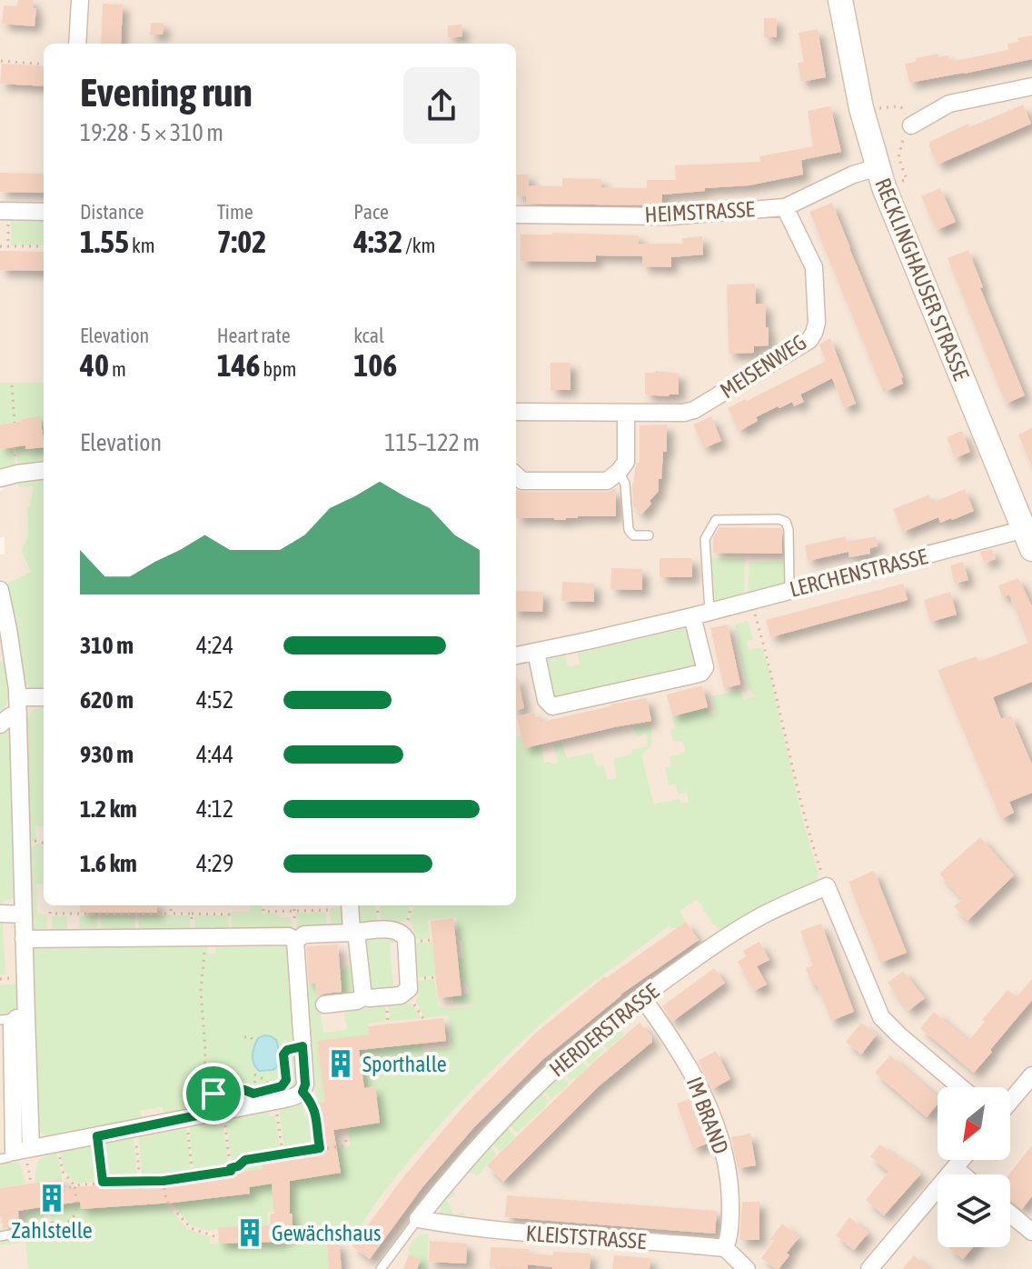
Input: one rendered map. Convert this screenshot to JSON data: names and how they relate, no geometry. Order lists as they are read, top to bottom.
{
  "streets": {
    "main road": ["RECKLINGHAUSER STRASSE"],
    "street": [
      "HEIMSTRASSE",
      "MEISENWEG",
      "LERCHENSTRASSE",
      "HERDERSTRASSE",
      "IM BRAND",
      "KLEISTSTRASSE"
    ]
  },
  "crossings": [
    ["HEIMSTRASSE", "RECKLINGHAUSER STRASSE"],
    ["HEIMSTRASSE", "MEISENWEG"],
    ["RECKLINGHAUSER STRASSE", "LERCHENSTRASSE"],
    ["HERDERSTRASSE", "IM BRAND"],
    ["HERDERSTRASSE", "KLEISTSTRASSE"],
    ["IM BRAND", "KLEISTSTRASSE"]
  ],
  "places": {
    "building": ["Sporthalle", "Zahlstelle", "Gewächshaus"]
  },
  "north": "bottom left",
  "page": {
    "heading": ["Evening run", "19:28 · 5 × 310 m"],
    "stats": [
      ["Distance", "1.55 km"],
      ["Time", "7:02"],
      ["Pace", "4:32 /km"],
      ["Elevation", "40 m"],
      ["Heart rate", "146 bpm"],
      ["kcal", "106"]
    ],
    "chart": ["Elevation", "115–122 m"],
    "list": [
      {
        "name": "310 m",
        "note": "4:24"
      },
      {
        "name": "620 m",
        "note": "4:52"
      },
      {
        "name": "930 m",
        "note": "4:44"
      },
      {
        "name": "1.2 km",
        "note": "4:12"
      },
      {
        "name": "1.6 km",
        "note": "4:29"
      }
    ]
  }
}
